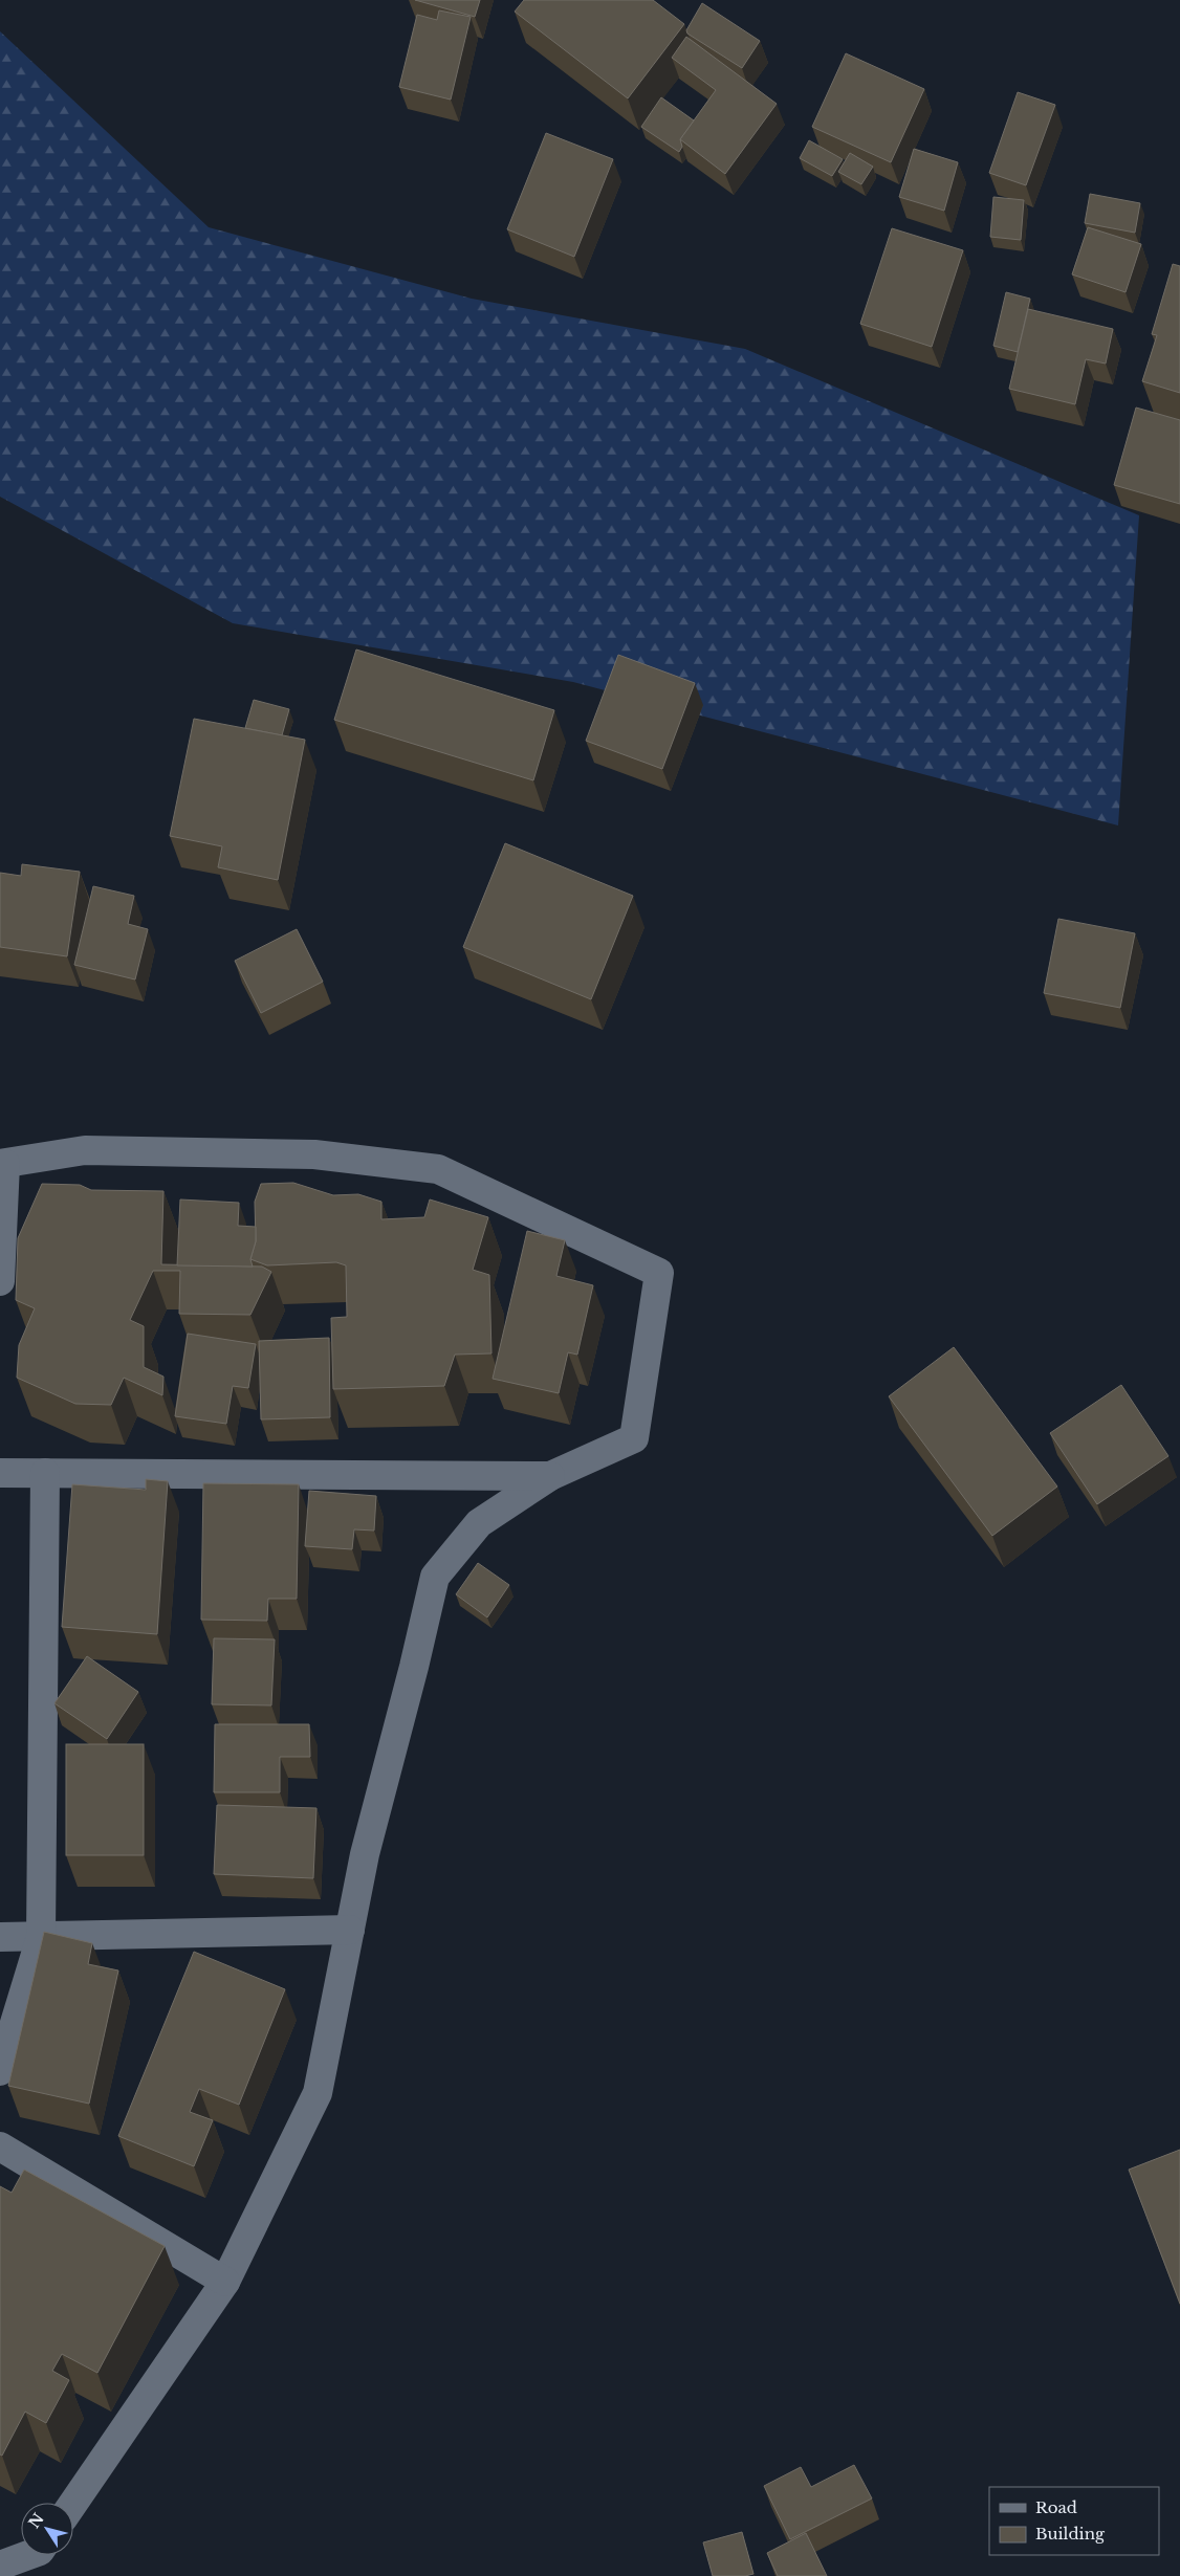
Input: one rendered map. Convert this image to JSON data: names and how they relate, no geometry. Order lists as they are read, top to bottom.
{
  "legend": ["Road", "Building"],
  "north": "top left"
}
